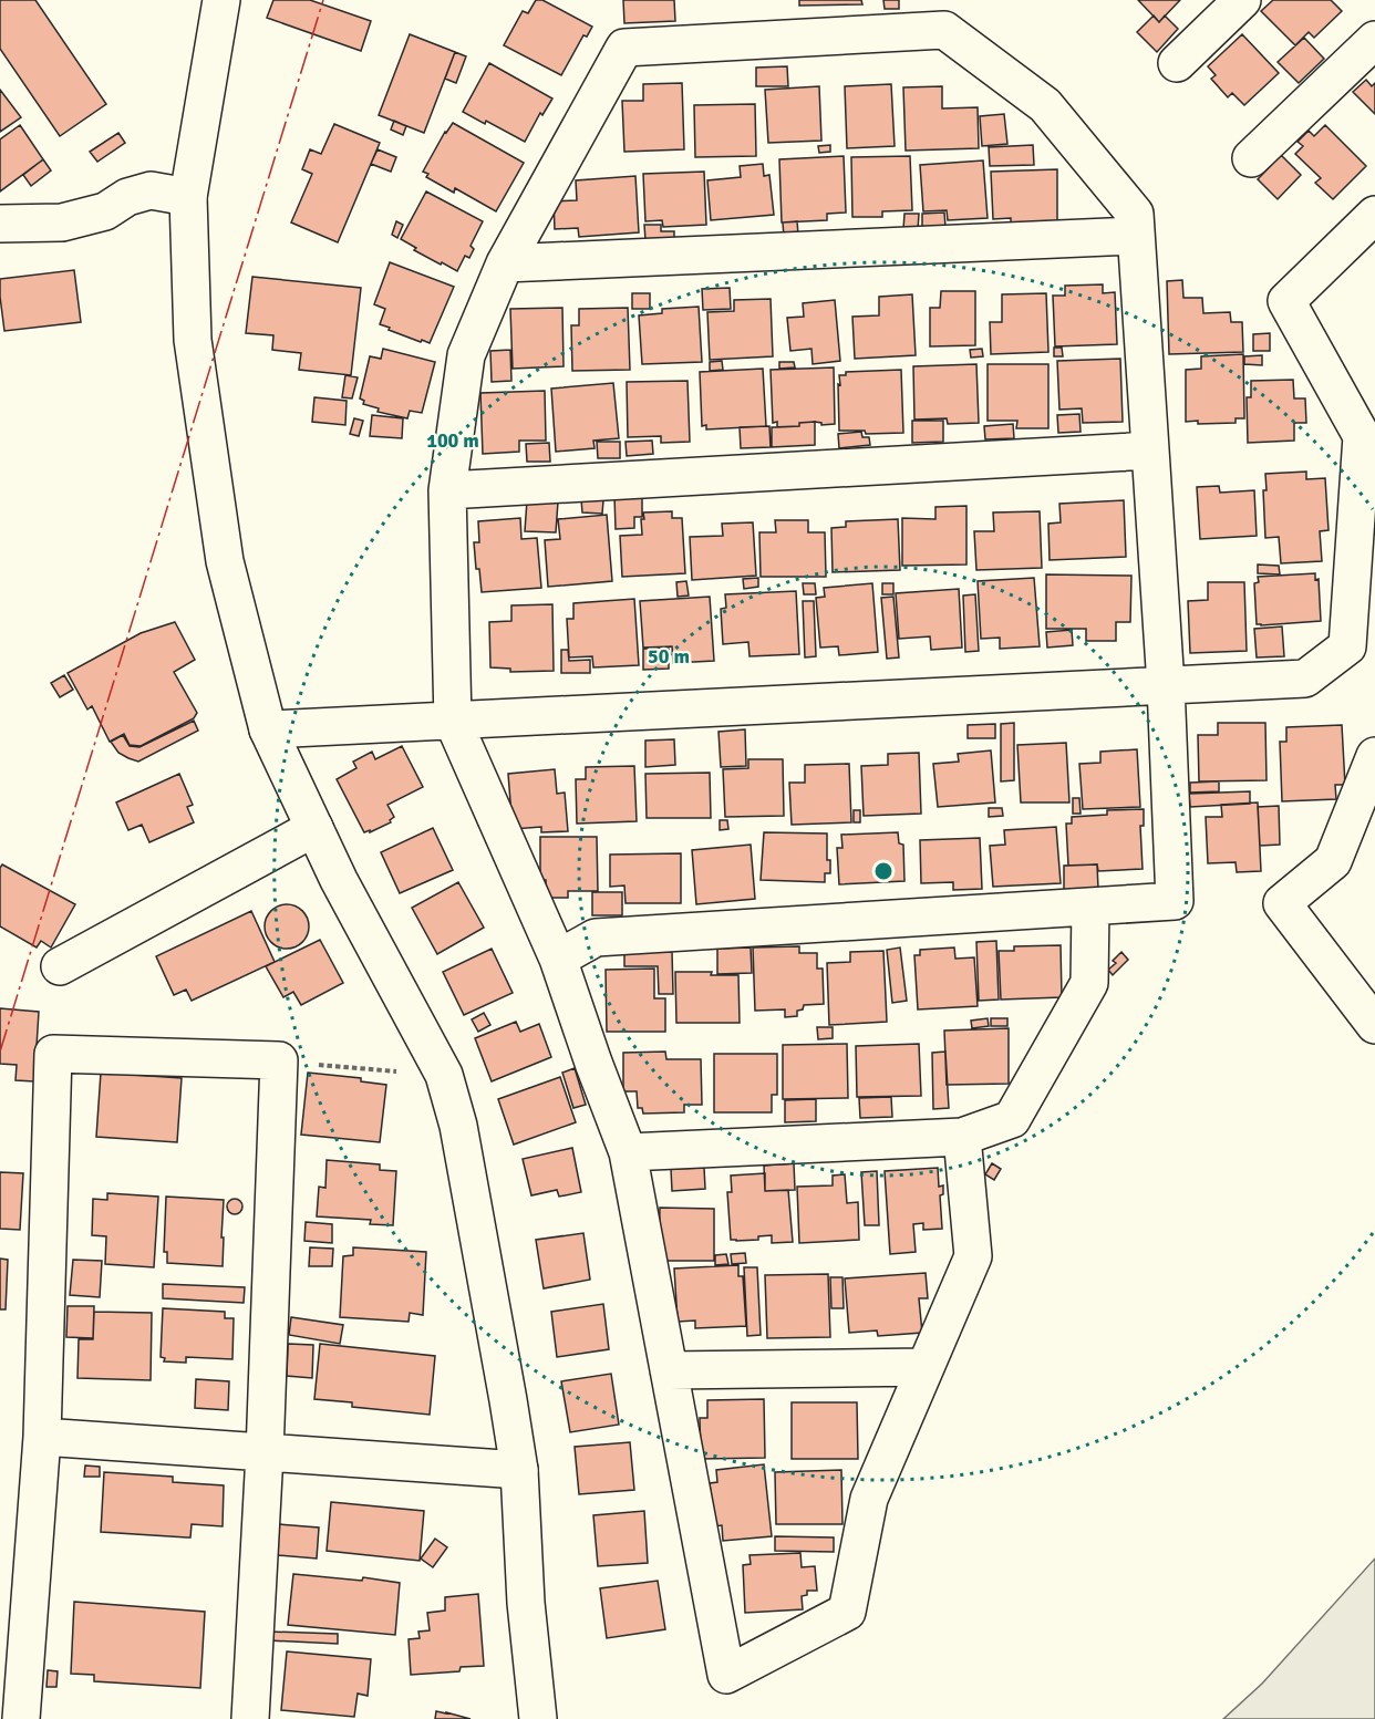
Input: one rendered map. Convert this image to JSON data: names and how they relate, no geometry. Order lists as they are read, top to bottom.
{
  "rings": ["100 m", "50 m"]
}
